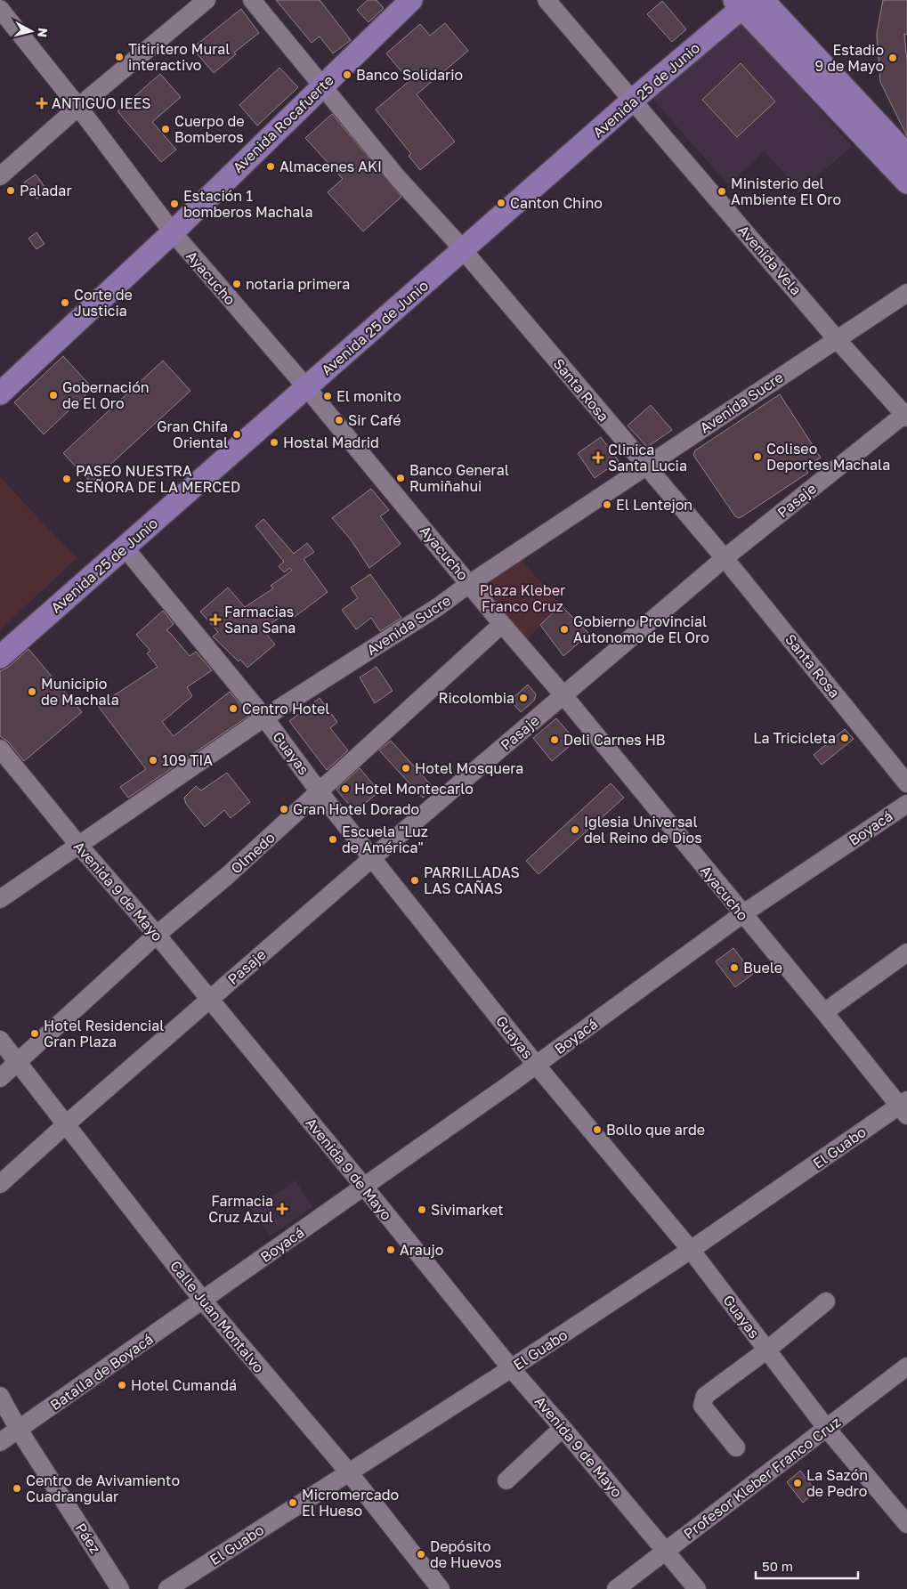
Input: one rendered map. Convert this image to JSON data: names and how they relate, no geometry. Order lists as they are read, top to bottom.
{
  "streets": {
    "main road": ["Avenida 25 de Junio", "Avenida Rocafuerte"],
    "street": [
      "Avenida Vela",
      "Ayacucho",
      "Santa Rosa",
      "Avenida Sucre",
      "Pasaje",
      "Guayas",
      "Boyacá",
      "Olmedo",
      "Avenida 9 de Mayo",
      "El Guabo",
      "Calle Juan Montalvo",
      "Batalla de Boyacá",
      "Profesor Kleber Franco Cruz",
      "Páez"
    ]
  },
  "crossings": [
    ["Avenida 25 de Junio", "Avenida Vela"],
    ["Avenida 25 de Junio", "Ayacucho"],
    ["Avenida 25 de Junio", "Santa Rosa"],
    ["Avenida 25 de Junio", "Guayas"],
    ["Avenida Rocafuerte", "Ayacucho"],
    ["Avenida Rocafuerte", "Santa Rosa"],
    ["Avenida Vela", "Avenida Sucre"],
    ["Avenida Vela", "Pasaje"],
    ["Ayacucho", "Avenida Sucre"],
    ["Ayacucho", "Pasaje"],
    ["Ayacucho", "Boyacá"],
    ["Ayacucho", "Olmedo"],
    ["Ayacucho", "El Guabo"],
    ["Santa Rosa", "Avenida Sucre"],
    ["Santa Rosa", "Pasaje"],
    ["Avenida Sucre", "Guayas"],
    ["Avenida Sucre", "Avenida 9 de Mayo"],
    ["Pasaje", "Guayas"],
    ["Pasaje", "Avenida 9 de Mayo"],
    ["Pasaje", "Calle Juan Montalvo"],
    ["Guayas", "Boyacá"],
    ["Guayas", "Olmedo"],
    ["Guayas", "El Guabo"],
    ["Guayas", "Profesor Kleber Franco Cruz"],
    ["Boyacá", "Avenida 9 de Mayo"],
    ["Boyacá", "Calle Juan Montalvo"],
    ["Boyacá", "Batalla de Boyacá"],
    ["Olmedo", "Avenida 9 de Mayo"],
    ["Olmedo", "Calle Juan Montalvo"],
    ["Avenida 9 de Mayo", "El Guabo"],
    ["Avenida 9 de Mayo", "Profesor Kleber Franco Cruz"],
    ["El Guabo", "Calle Juan Montalvo"],
    ["Calle Juan Montalvo", "Batalla de Boyacá"],
    ["Batalla de Boyacá", "Páez"]
  ],
  "parks": ["Plaza Kleber Franco Cruz"],
  "places": {
    "other": [
      "Titiritero Mural interactivo",
      "Estadio 9 de Mayo",
      "Banco Solidario",
      "Cuerpo de Bomberos",
      "Almacenes AKI",
      "Paladar",
      "Ministerio del Ambiente El Oro",
      "Canton Chino",
      "Estación 1 bomberos Machala",
      "notaria primera",
      "Corte de Justicia",
      "Gobernación de El Oro",
      "El monito",
      "Sir Café",
      "Gran Chifa Oriental",
      "Hostal Madrid",
      "Coliseo Deportes Machala",
      "Banco General Rumiñahui",
      "PASEO NUESTRA SEÑORA DE LA MERCED",
      "El Lentejon",
      "Gobierno Provincial Autonomo de El Oro",
      "Municipio de Machala",
      "Ricolombia",
      "Centro Hotel",
      "La Tricicleta",
      "Deli Carnes HB",
      "109 TIA",
      "Hotel Mosquera",
      "Hotel Montecarlo",
      "Gran Hotel Dorado",
      "Iglesia Universal del Reino de Dios",
      "Escuela \"Luz de América\"",
      "PARRILLADAS LAS CAÑAS",
      "Buele",
      "Hotel Residencial Gran Plaza",
      "Bollo que arde",
      "Sivimarket",
      "Araujo",
      "Hotel Cumandá",
      "La Sazón de Pedro",
      "Centro de Avivamiento Cuadrangular",
      "Micromercado El Hueso",
      "Depósito de Huevos"
    ],
    "health": [
      "ANTIGUO IEES",
      "Clinica Santa Lucia",
      "Farmacias Sana Sana",
      "Farmacia Cruz Azul"
    ]
  },
  "scale_bar": "50 m",
  "north": "right"
}
